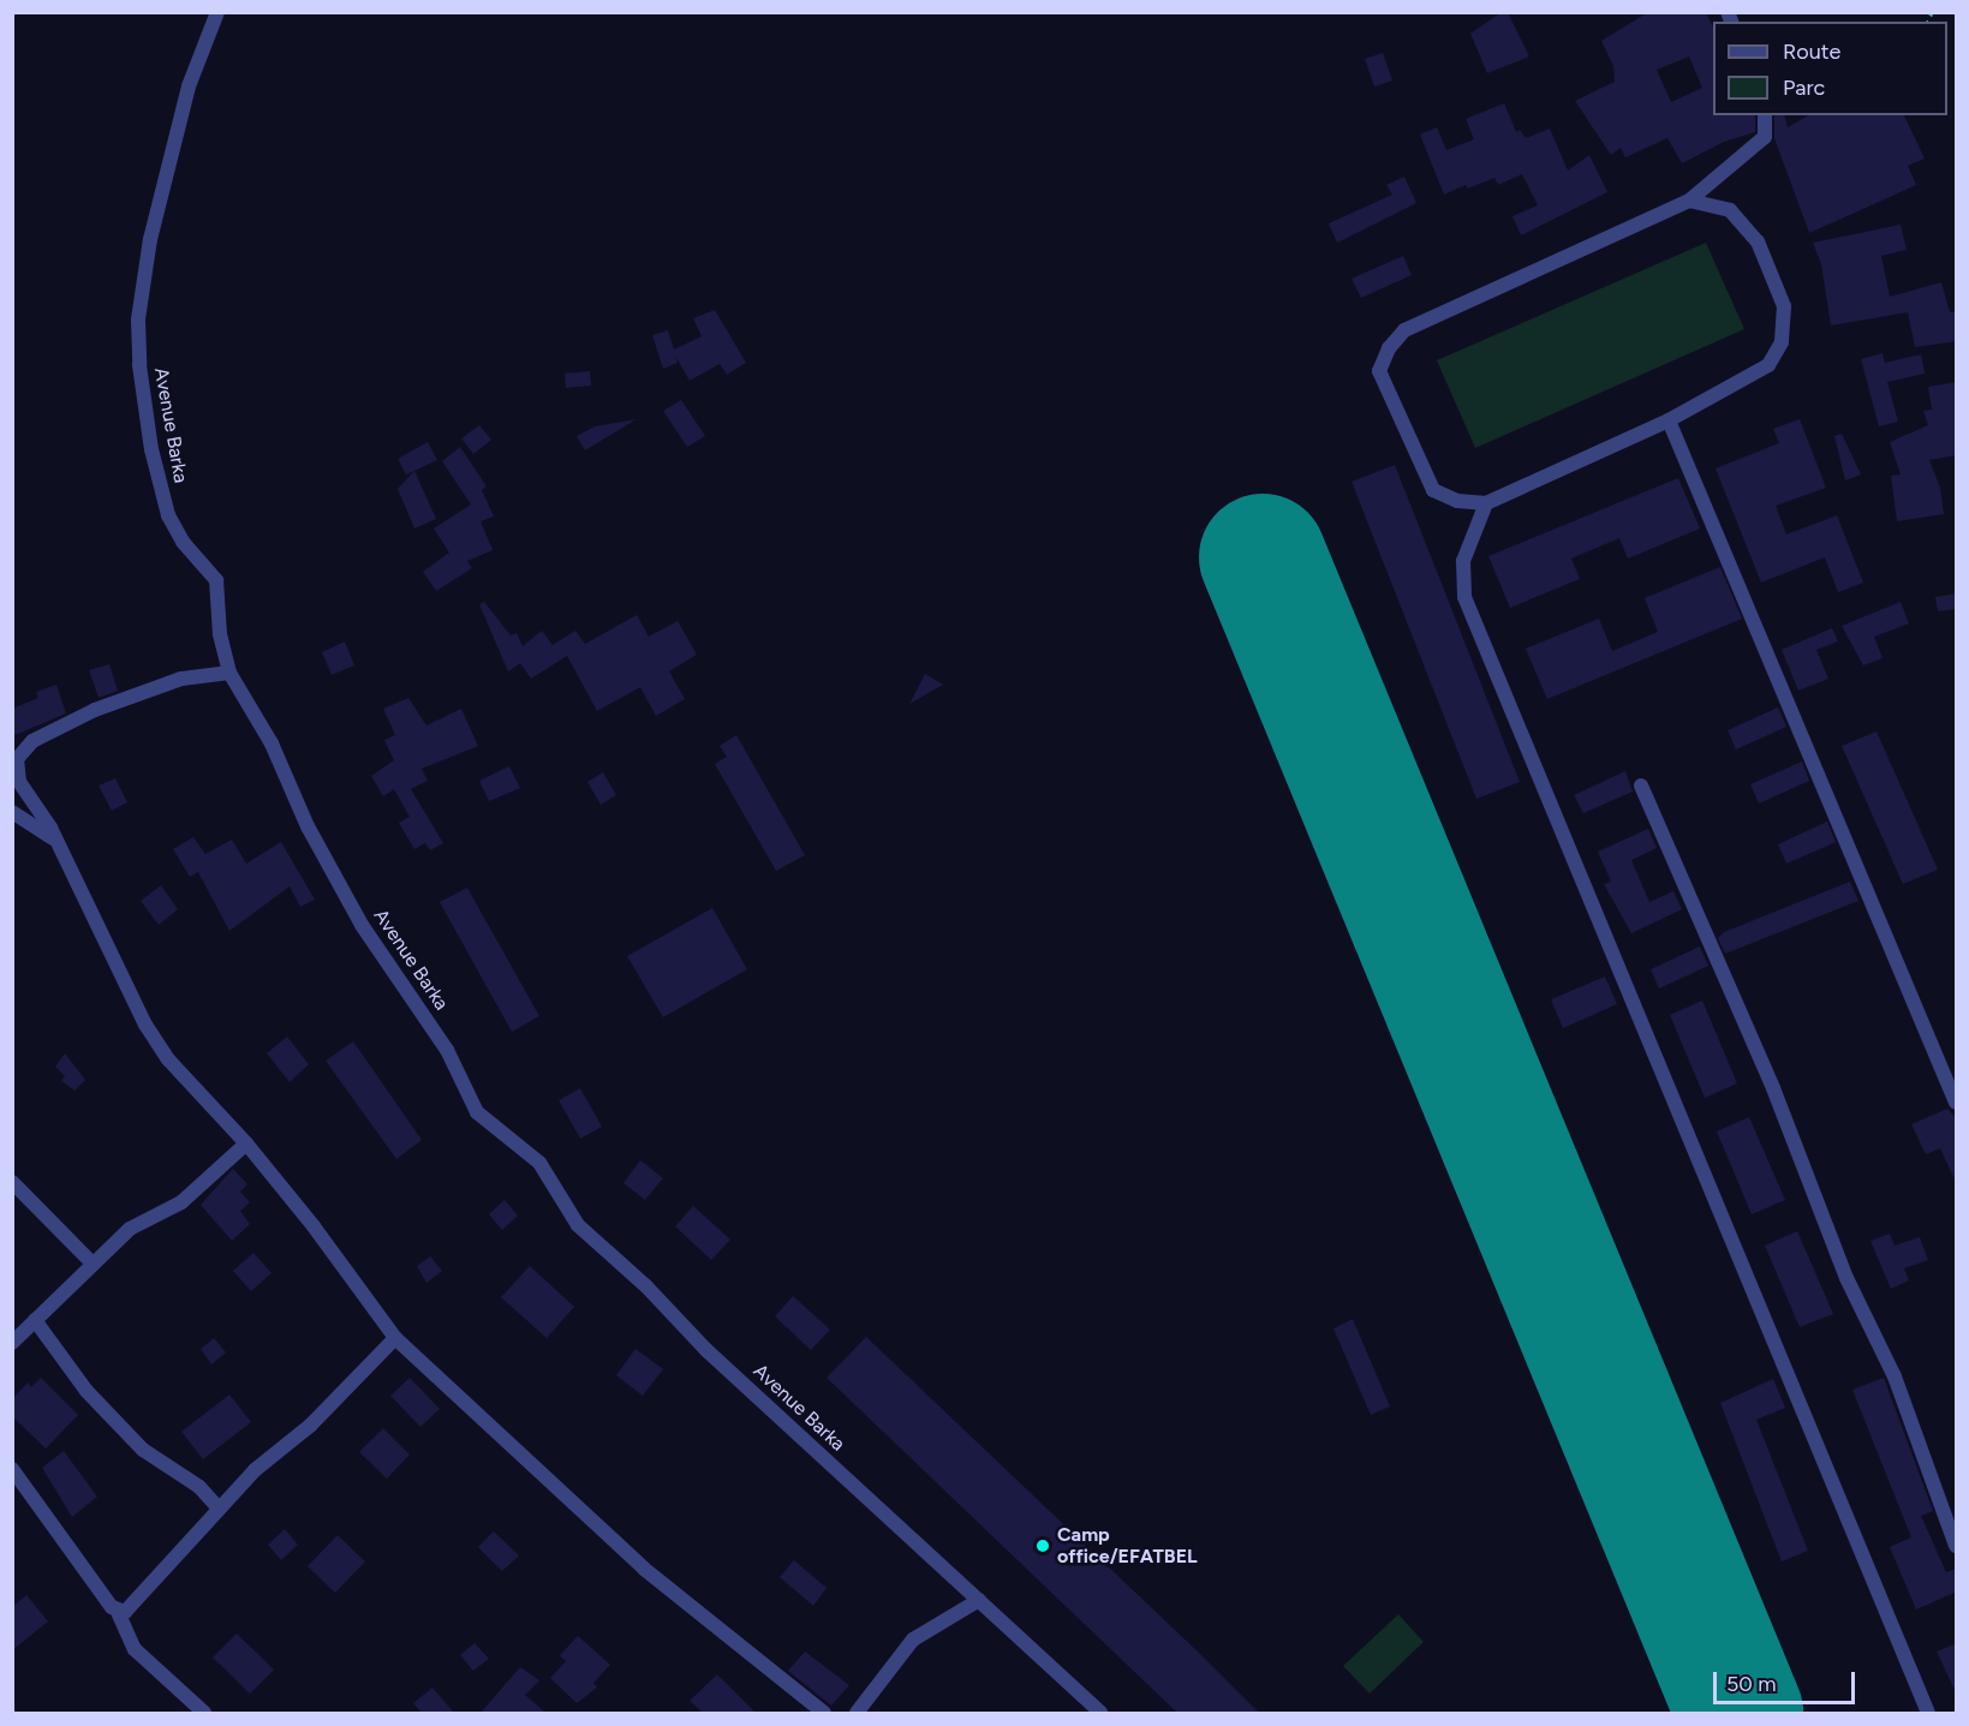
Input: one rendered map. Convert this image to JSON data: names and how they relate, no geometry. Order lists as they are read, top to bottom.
{
  "streets": {
    "street": ["Avenue Barka"]
  },
  "places": ["Camp office/EFATBEL"],
  "legend": ["Route", "Parc"],
  "scale_bar": "50 m"
}
